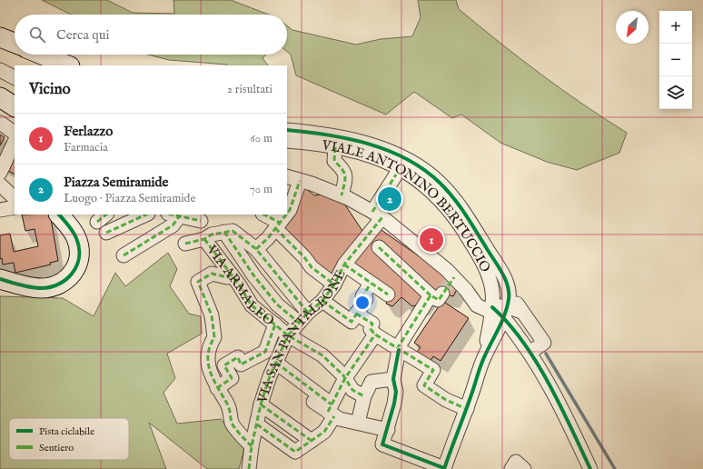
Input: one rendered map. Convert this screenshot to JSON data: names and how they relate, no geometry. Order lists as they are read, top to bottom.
{
  "streets": {
    "street": ["VIALE ANTONINO BERTUCCIO", "VIA ARMALEO", "VIA SAN PANTALEONE"]
  },
  "crossings": [
    ["VIA ARMALEO", "VIA SAN PANTALEONE"]
  ],
  "legend": ["Pista ciclabile", "Sentiero"],
  "north": "bottom left",
  "page": {
    "map_buttons": ["+", "−"],
    "search": "Cerca qui",
    "heading": ["Vicino", "2 risultati"],
    "list": [
      {
        "mark": "1",
        "name": "Ferlazzo",
        "note": "Farmacia",
        "value": "60 m"
      },
      {
        "mark": "2",
        "name": "Piazza Semiramide",
        "note": "Luogo · Piazza Semiramide",
        "value": "70 m"
      }
    ],
    "pins": ["2", "1"]
  }
}
